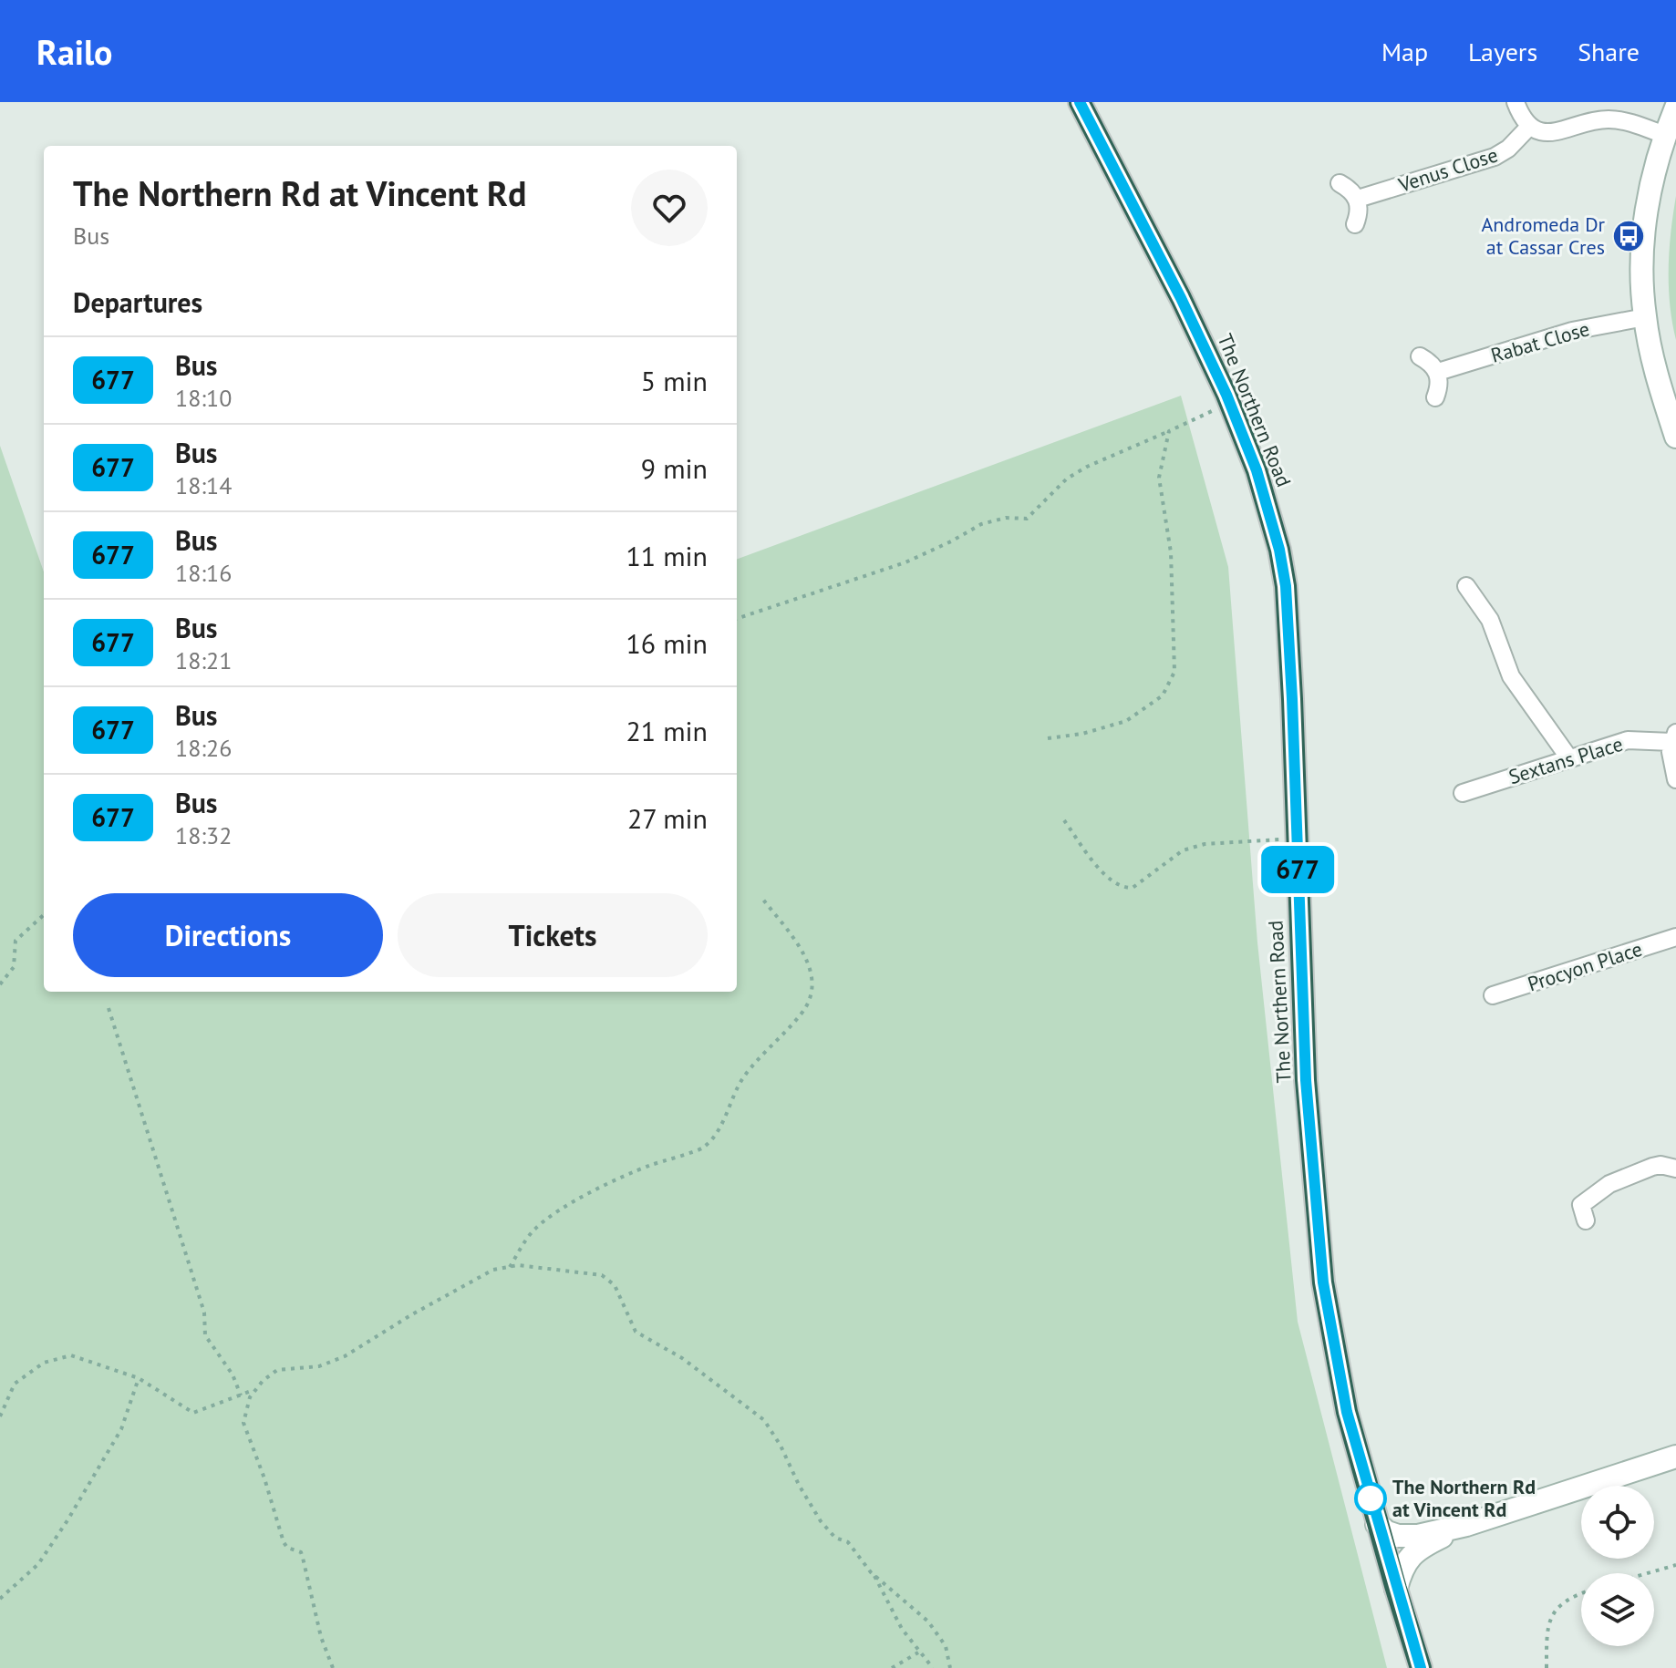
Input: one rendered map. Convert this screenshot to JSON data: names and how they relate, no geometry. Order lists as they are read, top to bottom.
{
  "streets": {
    "highway": ["The Northern Road"],
    "street": [
      "Venus Close",
      "Rabat Close",
      "Sextans Place",
      "Procyon Place"
    ]
  },
  "places": {
    "bus stop": ["Andromeda Dr at Cassar Cres"],
    "other": ["The Northern Rd at Vincent Rd"]
  },
  "lines": ["bus line 677"],
  "page": {
    "header": "Railo",
    "nav": ["Map", "Layers", "Share"],
    "on_map": "677",
    "heading": [
      ["The Northern Rd at Vincent Rd", "Bus"],
      "Departures"
    ],
    "list": [
      {
        "mark": "677",
        "name": "Bus",
        "note": "18:10",
        "value": "5 min"
      },
      {
        "mark": "677",
        "name": "Bus",
        "note": "18:14",
        "value": "9 min"
      },
      {
        "mark": "677",
        "name": "Bus",
        "note": "18:16",
        "value": "11 min"
      },
      {
        "mark": "677",
        "name": "Bus",
        "note": "18:21",
        "value": "16 min"
      },
      {
        "mark": "677",
        "name": "Bus",
        "note": "18:26",
        "value": "21 min"
      },
      {
        "mark": "677",
        "name": "Bus",
        "note": "18:32",
        "value": "27 min"
      }
    ],
    "buttons": ["Directions", "Tickets"]
  }
}
